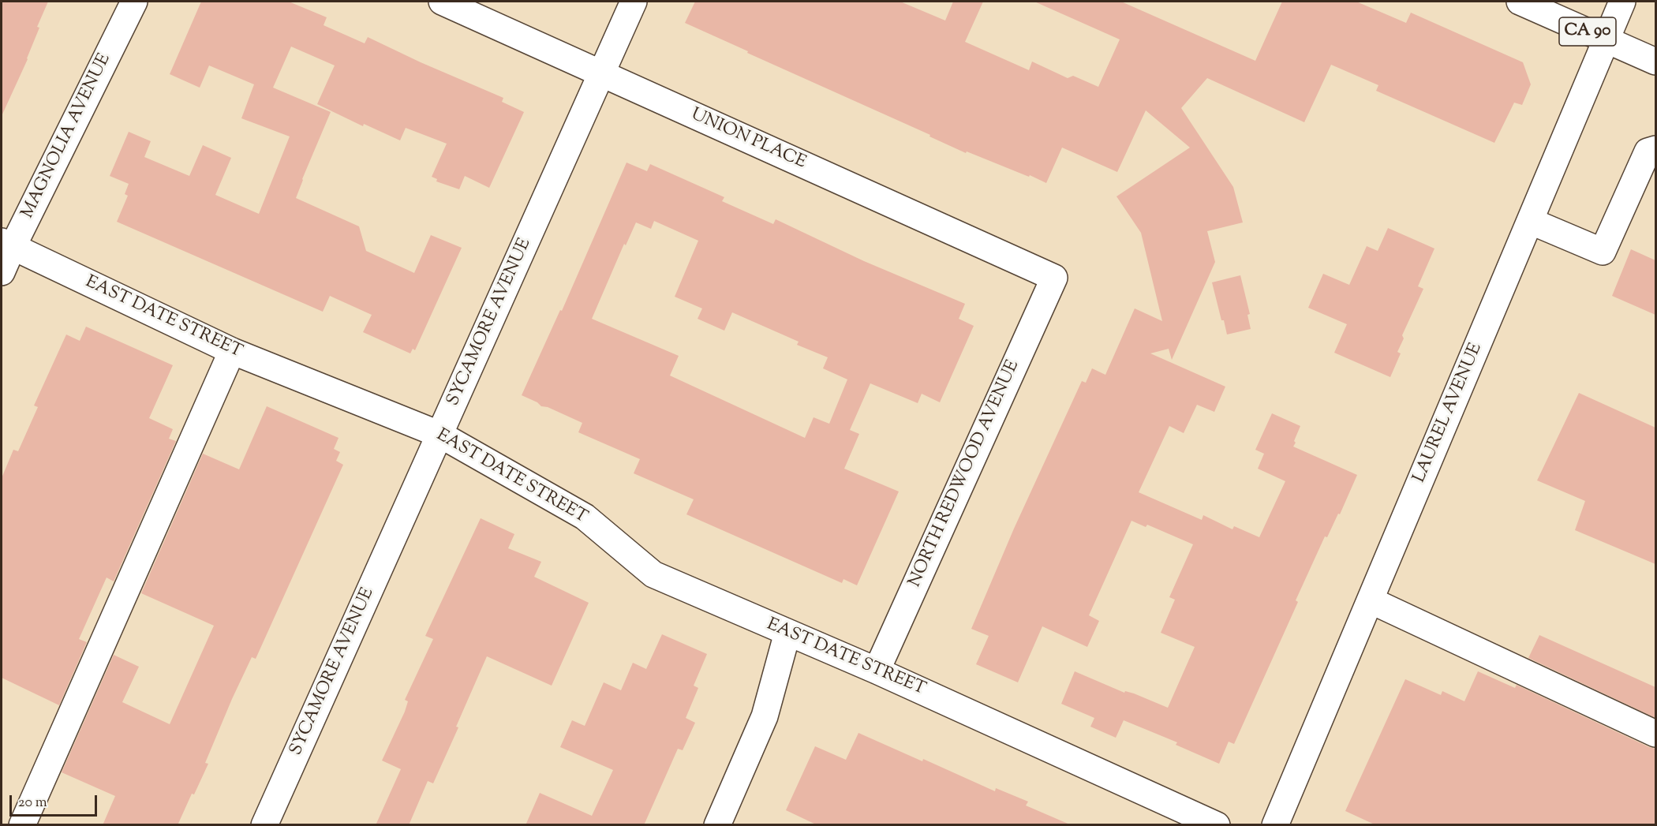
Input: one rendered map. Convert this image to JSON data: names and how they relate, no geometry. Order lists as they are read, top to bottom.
{
  "streets": {
    "street": [
      "CA 90",
      "MAGNOLIA AVENUE",
      "UNION PLACE",
      "EAST DATE STREET",
      "SYCAMORE AVENUE",
      "LAUREL AVENUE",
      "NORTH REDWOOD AVENUE"
    ]
  },
  "crossings": [
    ["CA 90", "LAUREL AVENUE"],
    ["MAGNOLIA AVENUE", "EAST DATE STREET"],
    ["UNION PLACE", "SYCAMORE AVENUE"],
    ["UNION PLACE", "NORTH REDWOOD AVENUE"],
    ["EAST DATE STREET", "SYCAMORE AVENUE"],
    ["EAST DATE STREET", "NORTH REDWOOD AVENUE"]
  ],
  "scale_bar": "20 m"
}
